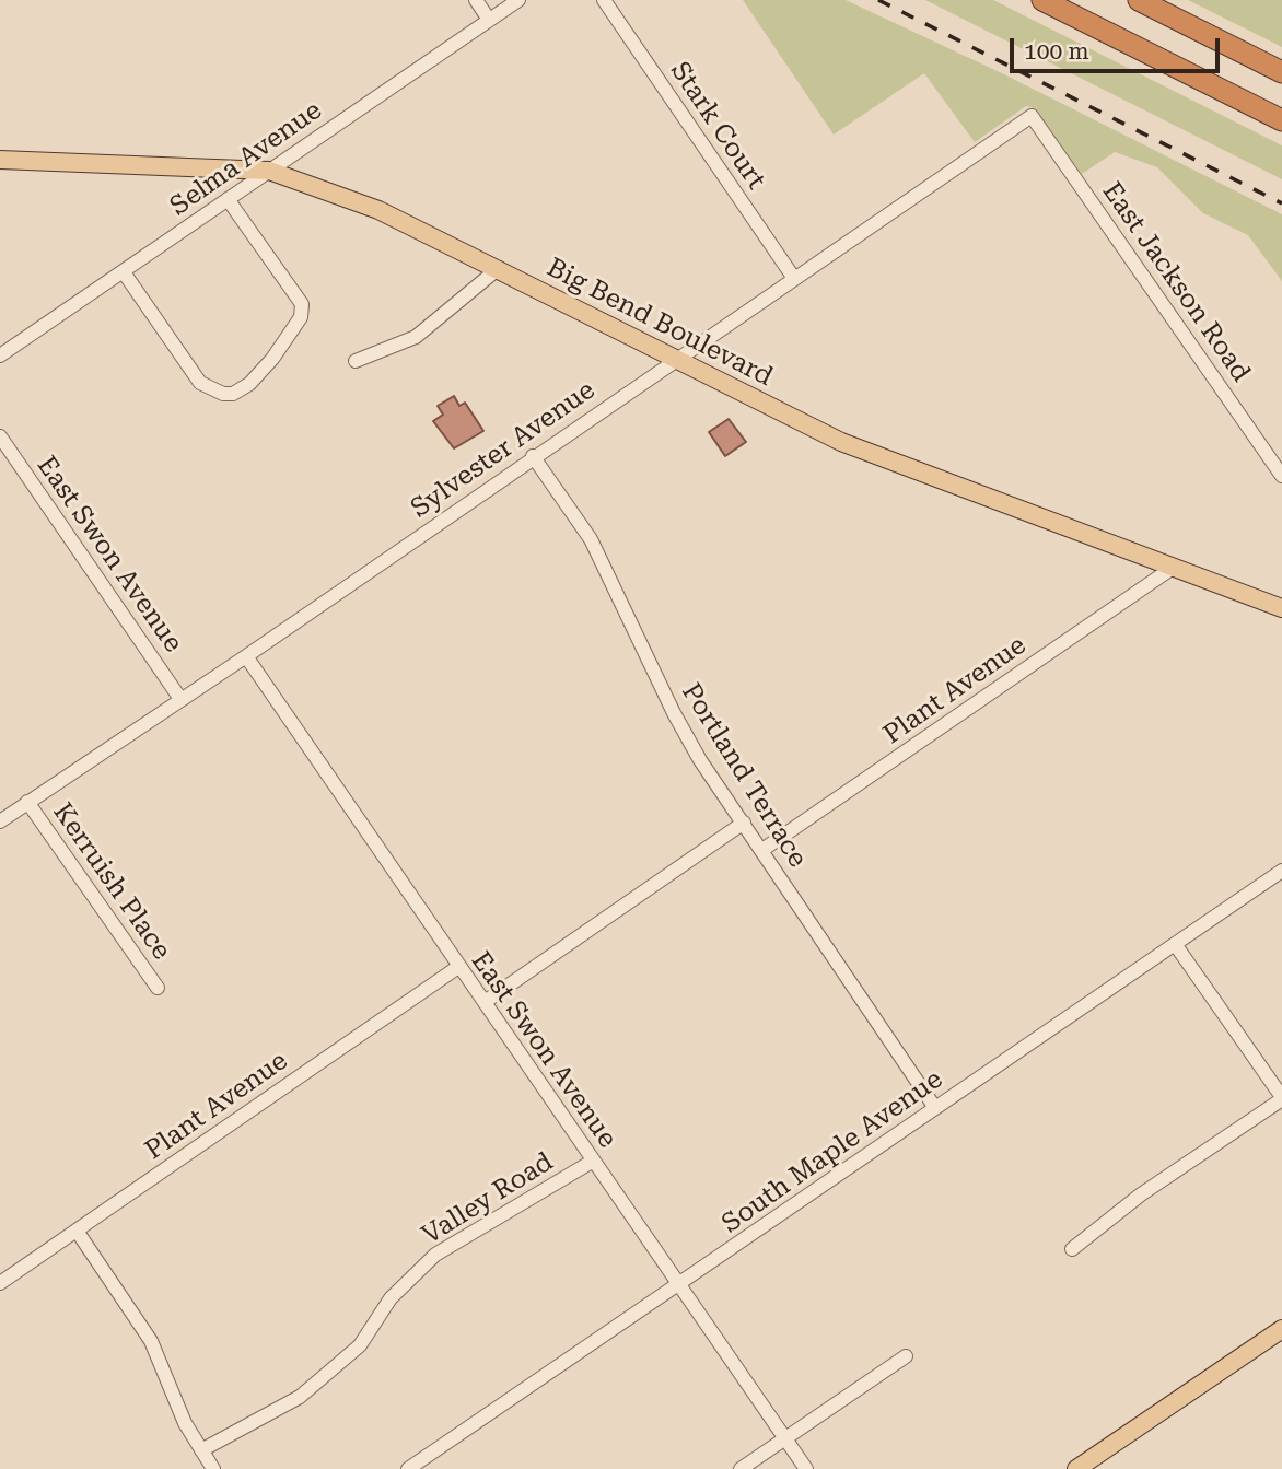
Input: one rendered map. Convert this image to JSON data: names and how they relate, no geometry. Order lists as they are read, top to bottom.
{
  "streets": {
    "main road": ["Big Bend Boulevard"],
    "street": [
      "Stark Court",
      "Selma Avenue",
      "East Jackson Road",
      "Sylvester Avenue",
      "East Swon Avenue",
      "Plant Avenue",
      "Portland Terrace",
      "Kerruish Place",
      "South Maple Avenue",
      "Valley Road"
    ]
  },
  "crossings": [
    ["Stark Court", "Sylvester Avenue"],
    ["Selma Avenue", "Big Bend Boulevard"],
    ["East Jackson Road", "Sylvester Avenue"],
    ["Big Bend Boulevard", "Sylvester Avenue"],
    ["Big Bend Boulevard", "Plant Avenue"],
    ["Sylvester Avenue", "East Swon Avenue"],
    ["Sylvester Avenue", "Portland Terrace"],
    ["Sylvester Avenue", "Kerruish Place"],
    ["East Swon Avenue", "Plant Avenue"],
    ["East Swon Avenue", "South Maple Avenue"],
    ["East Swon Avenue", "Valley Road"],
    ["Plant Avenue", "Portland Terrace"],
    ["Portland Terrace", "South Maple Avenue"]
  ],
  "scale_bar": "100 m"
}
